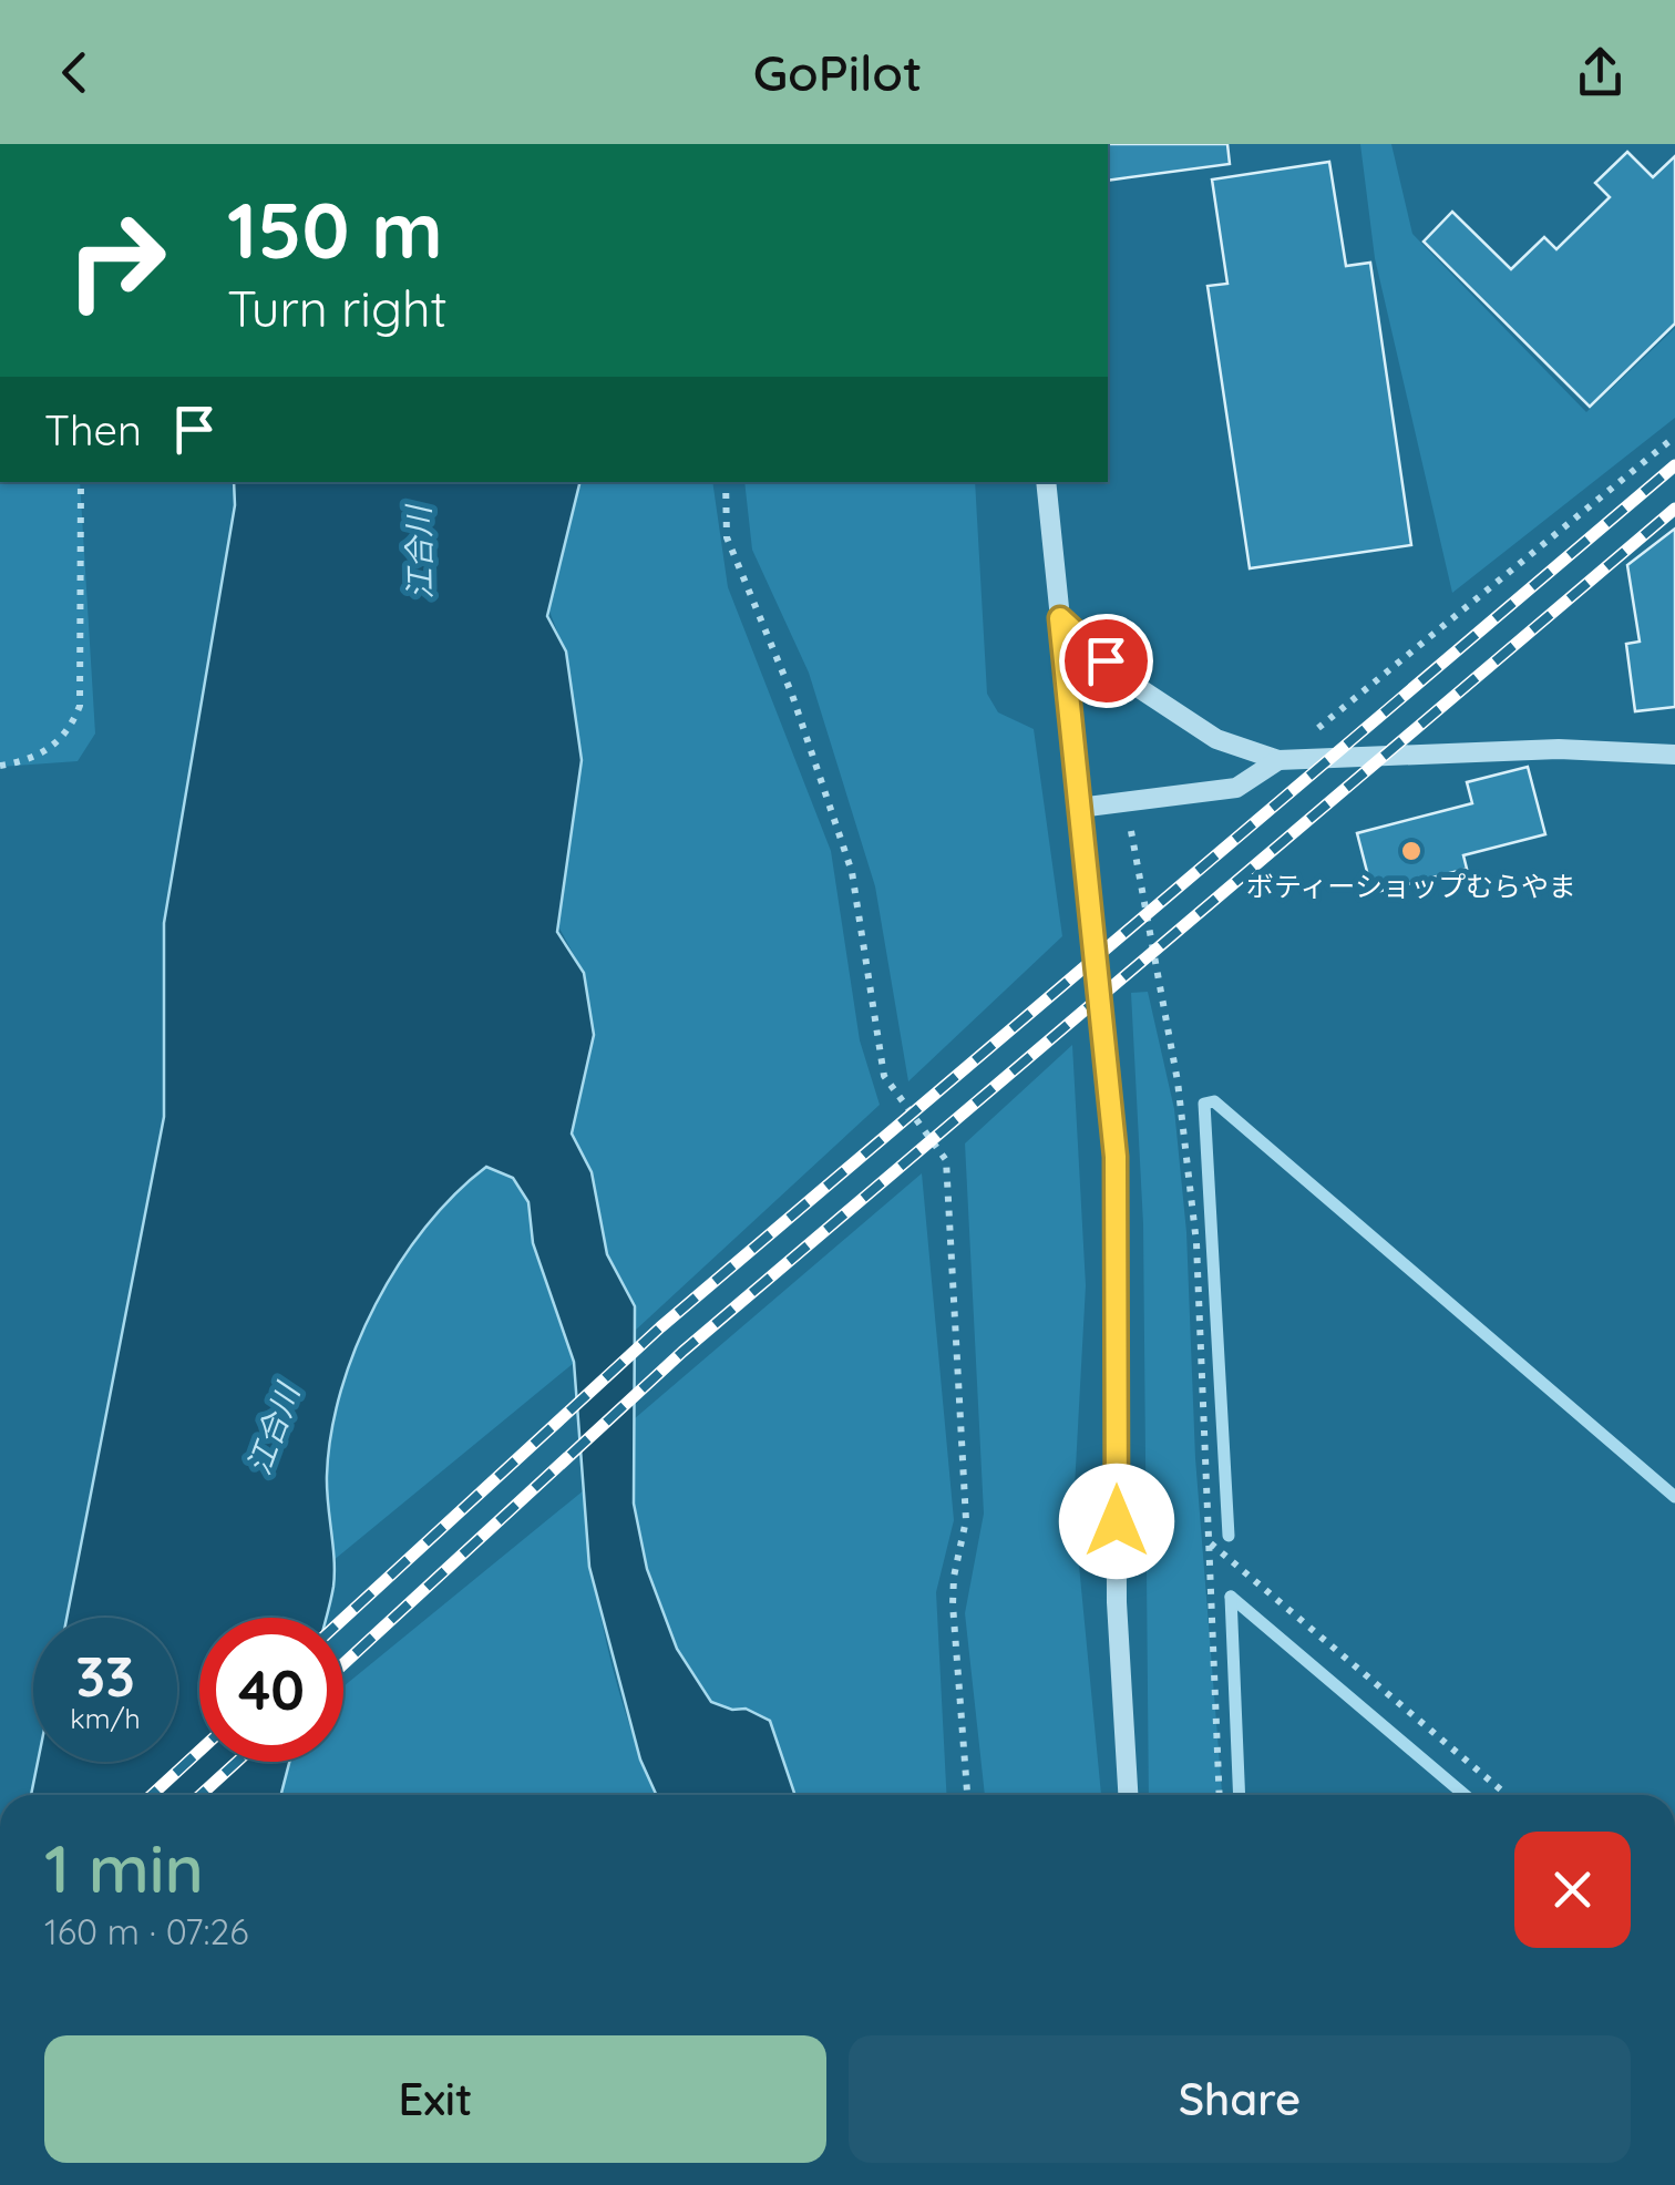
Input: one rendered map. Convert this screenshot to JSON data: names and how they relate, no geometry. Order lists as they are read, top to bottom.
{
  "water": ["江合川"],
  "places": ["ボティーショップむらやま"],
  "page": {
    "header": "GoPilot",
    "turn": ["150 m", "Turn right"],
    "then": "Then",
    "speed": "33 km/h",
    "limit": "40",
    "heading": ["1 min", "160 m · 07:26"],
    "buttons": ["Exit", "Share"]
  }
}
